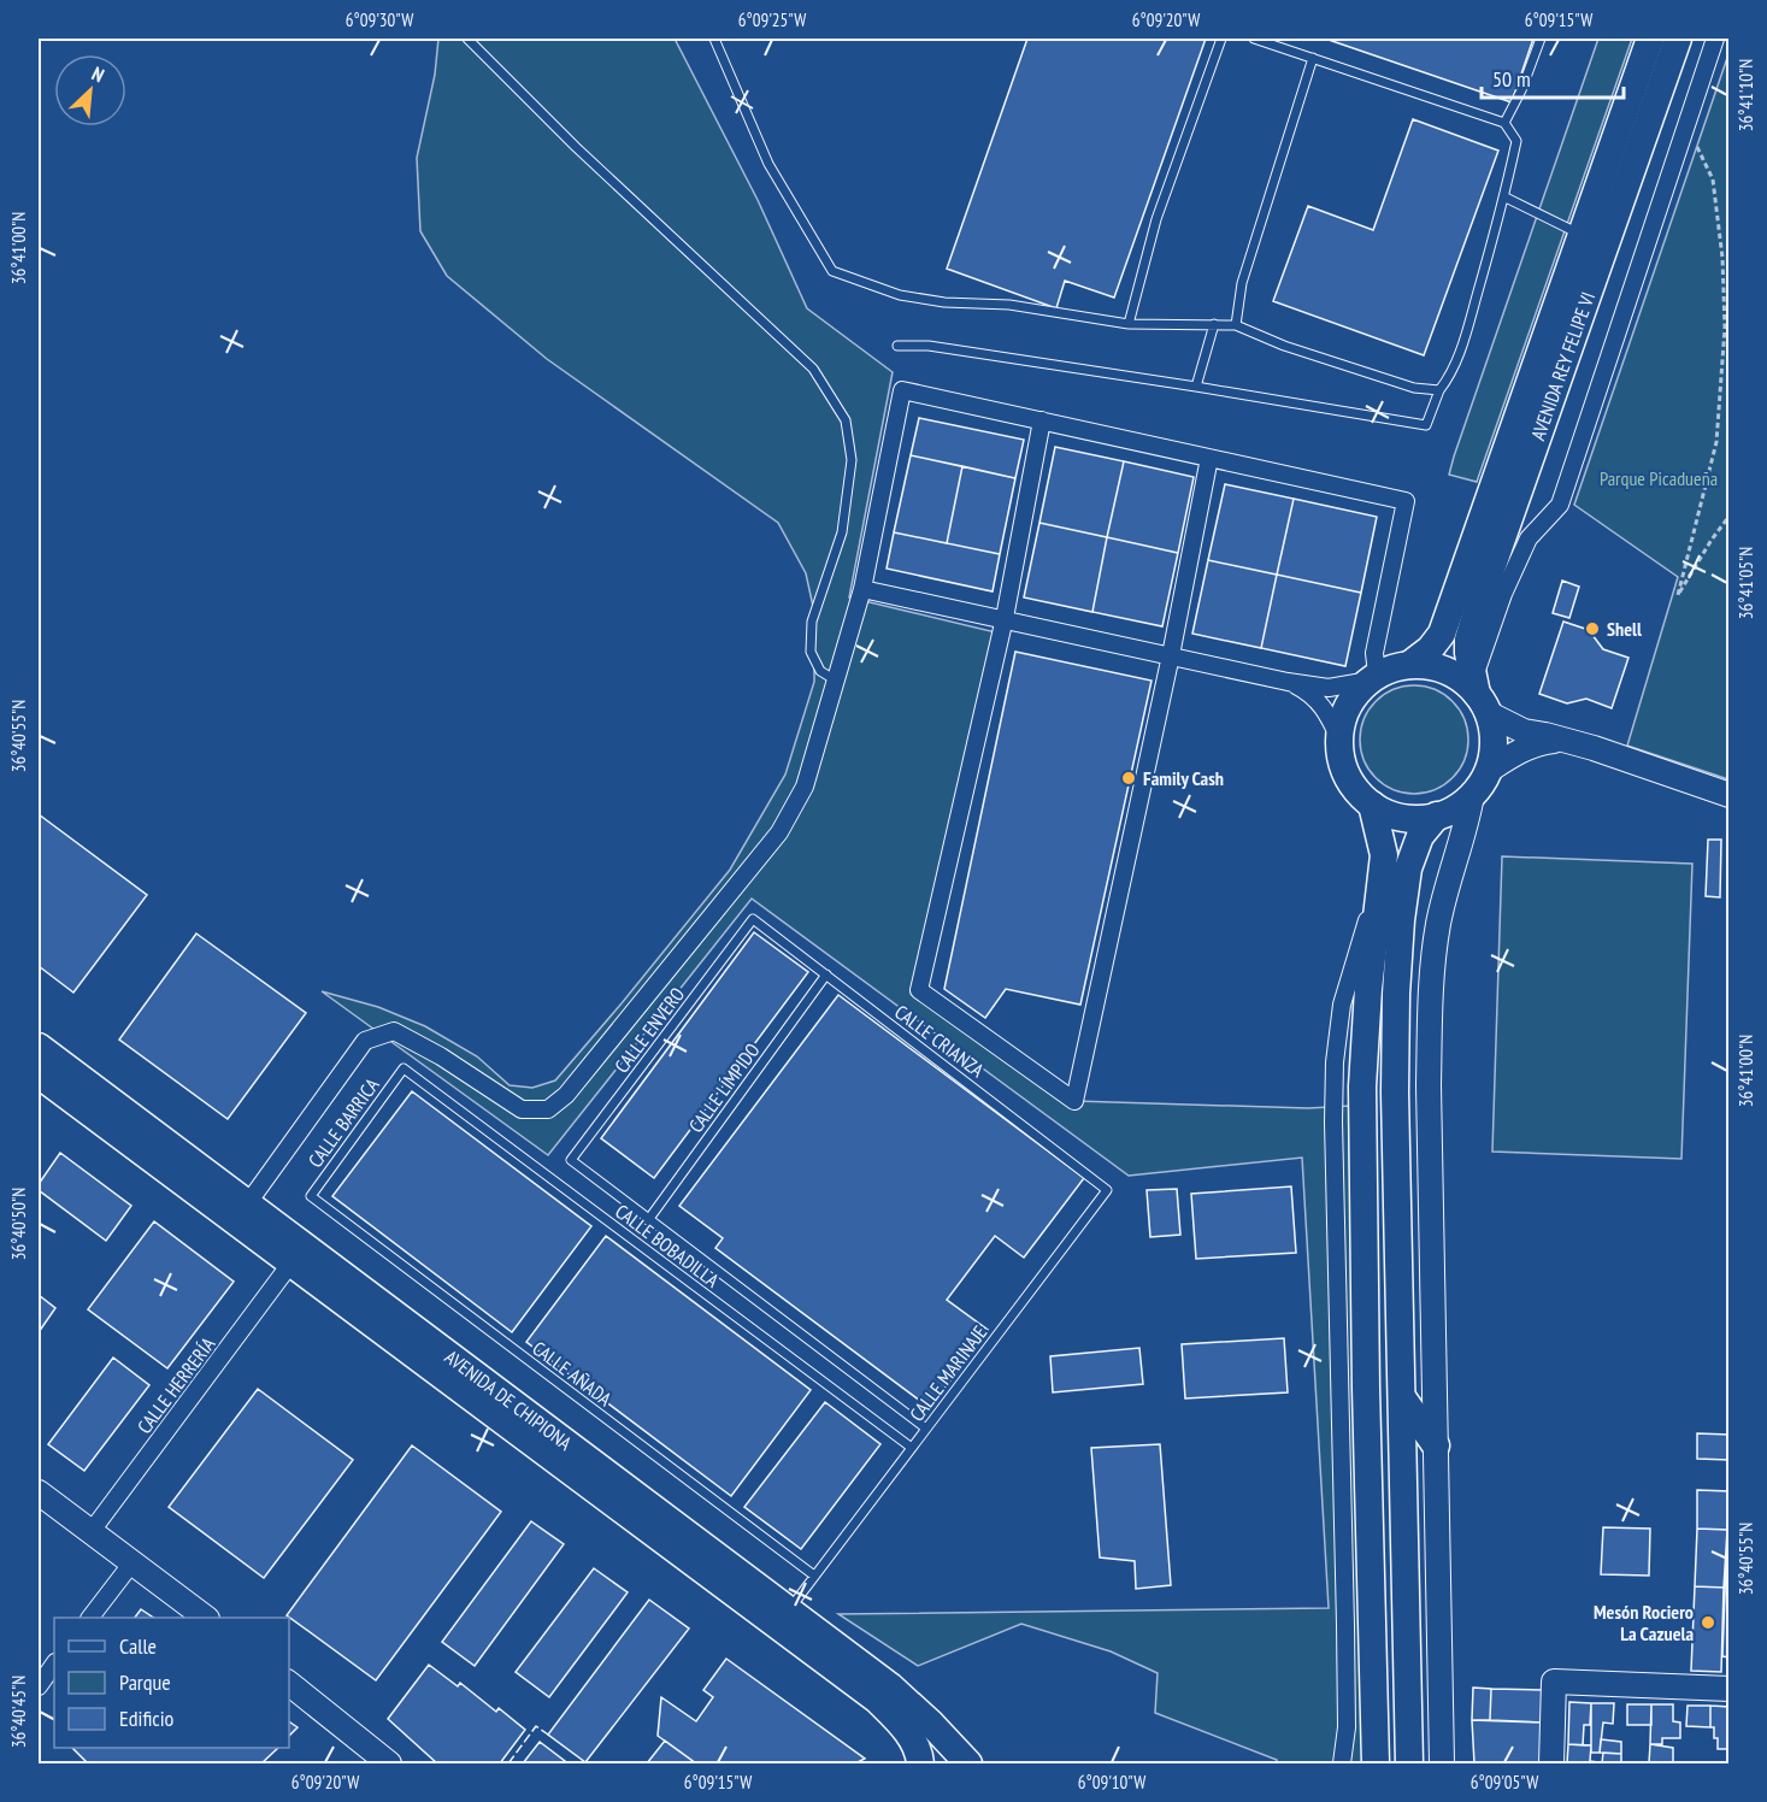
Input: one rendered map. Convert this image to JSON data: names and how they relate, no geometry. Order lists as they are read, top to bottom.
{
  "streets": {
    "main road": ["AVENIDA REY FELIPE VI", "AVENIDA DE CHIPIONA"],
    "street": ["CALLE HERRERÍA"],
    "lane": [
      "CALLE ENVERO",
      "CALLE CRIANZA",
      "CALLE LÍMPIDO",
      "CALLE BARRICA",
      "CALLE BOBADILLA",
      "CALLE AÑADA",
      "CALLE MARINAJE"
    ]
  },
  "crossings": [
    ["CALLE ENVERO", "CALLE CRIANZA"],
    ["CALLE ENVERO", "CALLE BOBADILLA"],
    ["CALLE CRIANZA", "CALLE LÍMPIDO"],
    ["CALLE CRIANZA", "CALLE MARINAJE"],
    ["CALLE LÍMPIDO", "CALLE BOBADILLA"],
    ["CALLE BARRICA", "CALLE BOBADILLA"],
    ["CALLE BARRICA", "CALLE AÑADA"],
    ["CALLE BOBADILLA", "CALLE MARINAJE"],
    ["CALLE AÑADA", "CALLE MARINAJE"],
    ["CALLE MARINAJE", "AVENIDA DE CHIPIONA"],
    ["CALLE HERRERÍA", "AVENIDA DE CHIPIONA"]
  ],
  "parks": ["Parque Picadueña"],
  "places": ["Shell", "Family Cash", "Mesón Rociero La Cazuela"],
  "legend": ["Calle", "Parque", "Edificio"],
  "scale_bar": "50 m",
  "north": "top right",
  "coordinates": [
    "6°09'30\"W",
    "6°09'25\"W",
    "6°09'20\"W",
    "6°09'15\"W",
    "36°41'10\"N",
    "36°41'00\"N",
    "36°41'05\"N",
    "36°40'55\"N",
    "36°40'50\"N",
    "36°40'45\"N",
    "6°09'10\"W",
    "6°09'05\"W"
  ]
}
